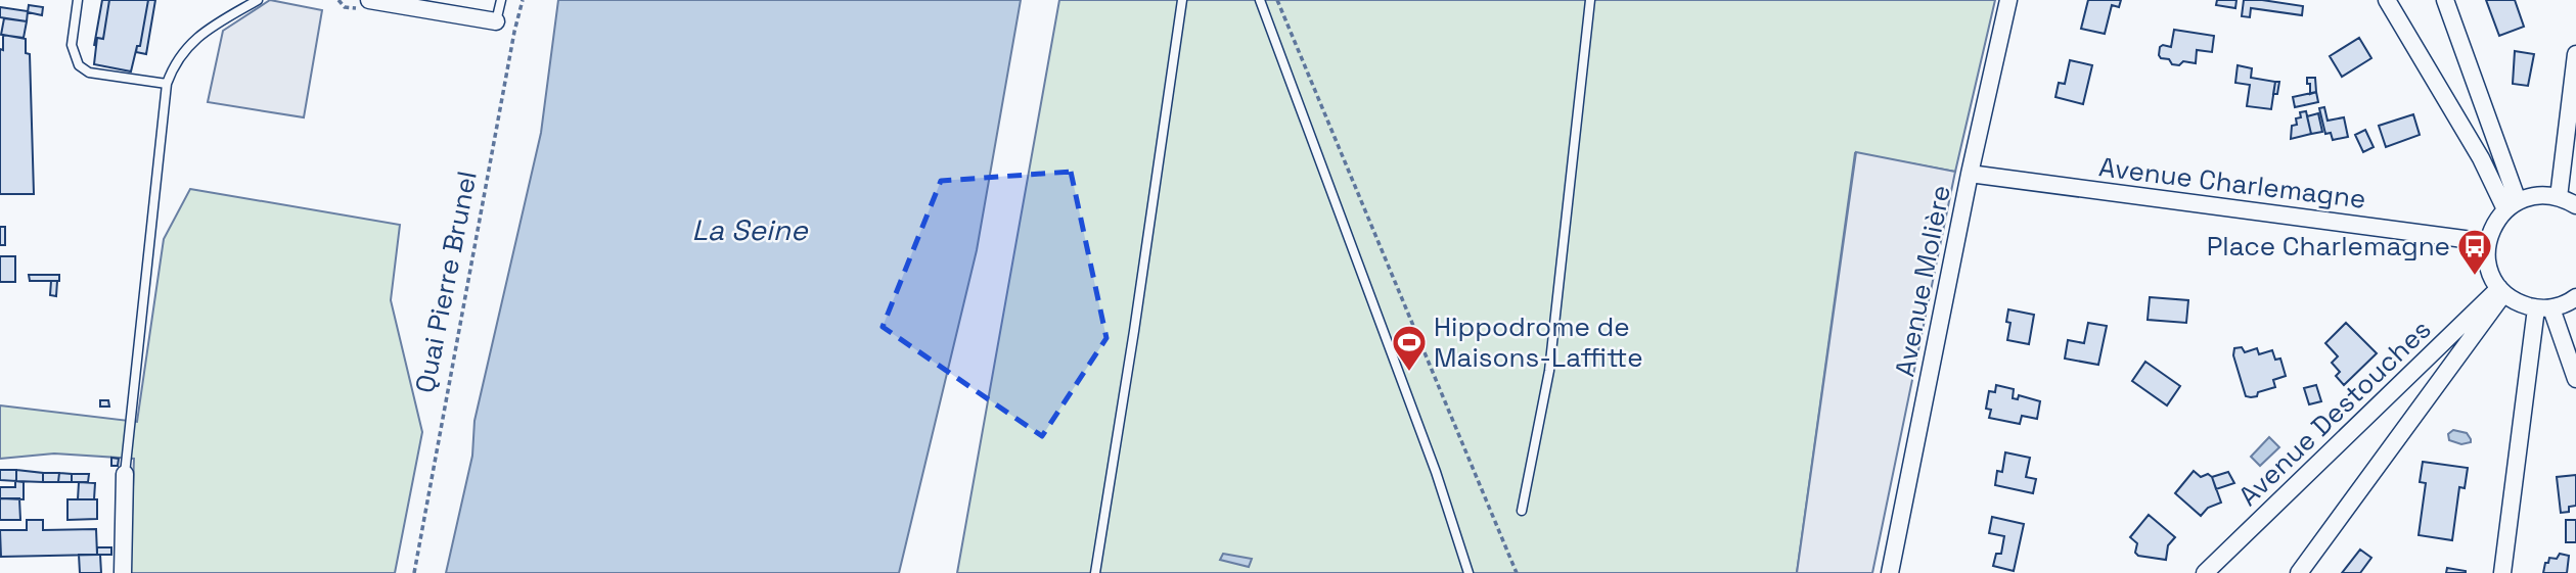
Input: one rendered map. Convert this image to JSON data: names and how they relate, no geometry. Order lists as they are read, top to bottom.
{
  "streets": {
    "street": ["Avenue Charlemagne", "Avenue Molière", "Avenue Destouches"],
    "path": ["Quai Pierre Brunel"]
  },
  "crossings": [
    ["Avenue Charlemagne", "Avenue Molière"]
  ],
  "water": ["La Seine"],
  "places": {
    "bus stop": ["Place Charlemagne"],
    "sports": ["Hippodrome de Maisons-Laffitte"]
  }
}
